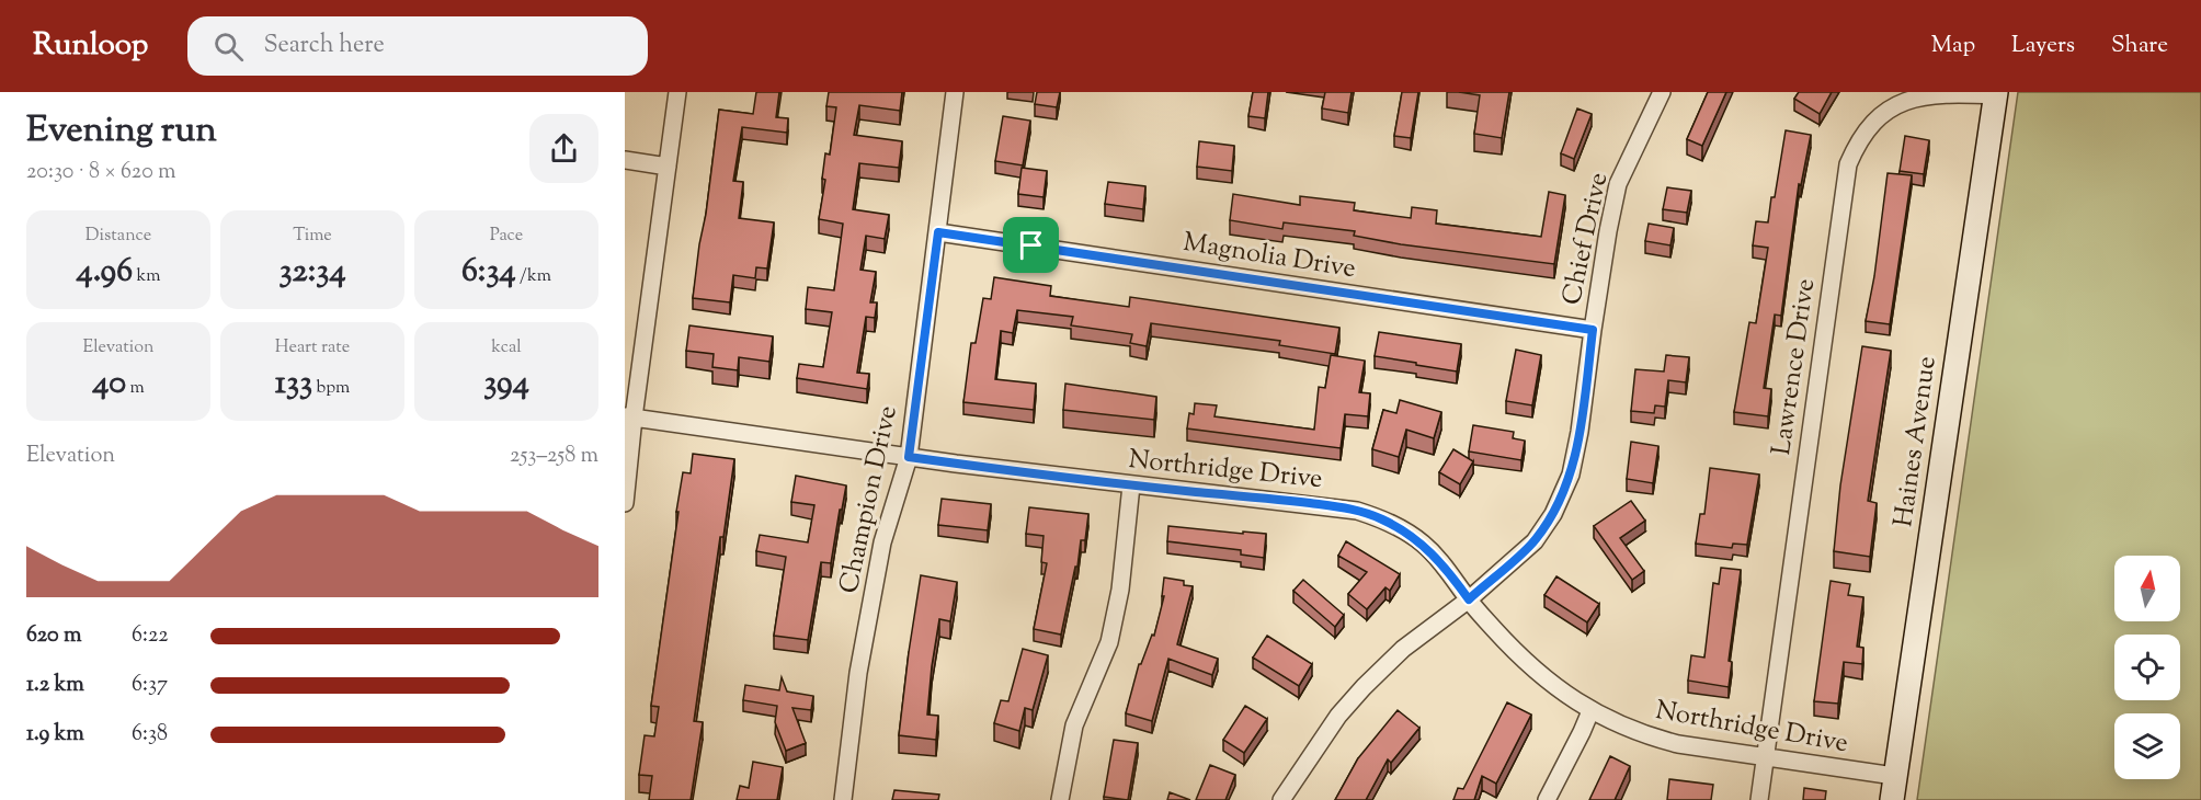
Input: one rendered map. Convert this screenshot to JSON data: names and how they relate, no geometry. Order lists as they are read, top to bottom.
{
  "streets": {
    "main road": ["Haines Avenue"],
    "street": [
      "Chief Drive",
      "Magnolia Drive",
      "Lawrence Drive",
      "Northridge Drive",
      "Champion Drive"
    ]
  },
  "crossings": [
    ["Chief Drive", "Magnolia Drive"],
    ["Chief Drive", "Northridge Drive"],
    ["Magnolia Drive", "Champion Drive"],
    ["Lawrence Drive", "Haines Avenue"],
    ["Lawrence Drive", "Northridge Drive"],
    ["Haines Avenue", "Northridge Drive"],
    ["Northridge Drive", "Champion Drive"]
  ],
  "north": "top",
  "page": {
    "header": "Runloop",
    "search": "Search here",
    "nav": ["Map", "Layers", "Share"],
    "heading": ["Evening run", "20:30 · 8 × 620 m"],
    "stats": [
      ["Distance", "4.96 km"],
      ["Time", "32:34"],
      ["Pace", "6:34 /km"],
      ["Elevation", "40 m"],
      ["Heart rate", "133 bpm"],
      ["kcal", "394"]
    ],
    "chart": ["Elevation", "253–258 m"],
    "list": [
      {
        "name": "620 m",
        "note": "6:22"
      },
      {
        "name": "1.2 km",
        "note": "6:37"
      },
      {
        "name": "1.9 km",
        "note": "6:38"
      }
    ]
  }
}
